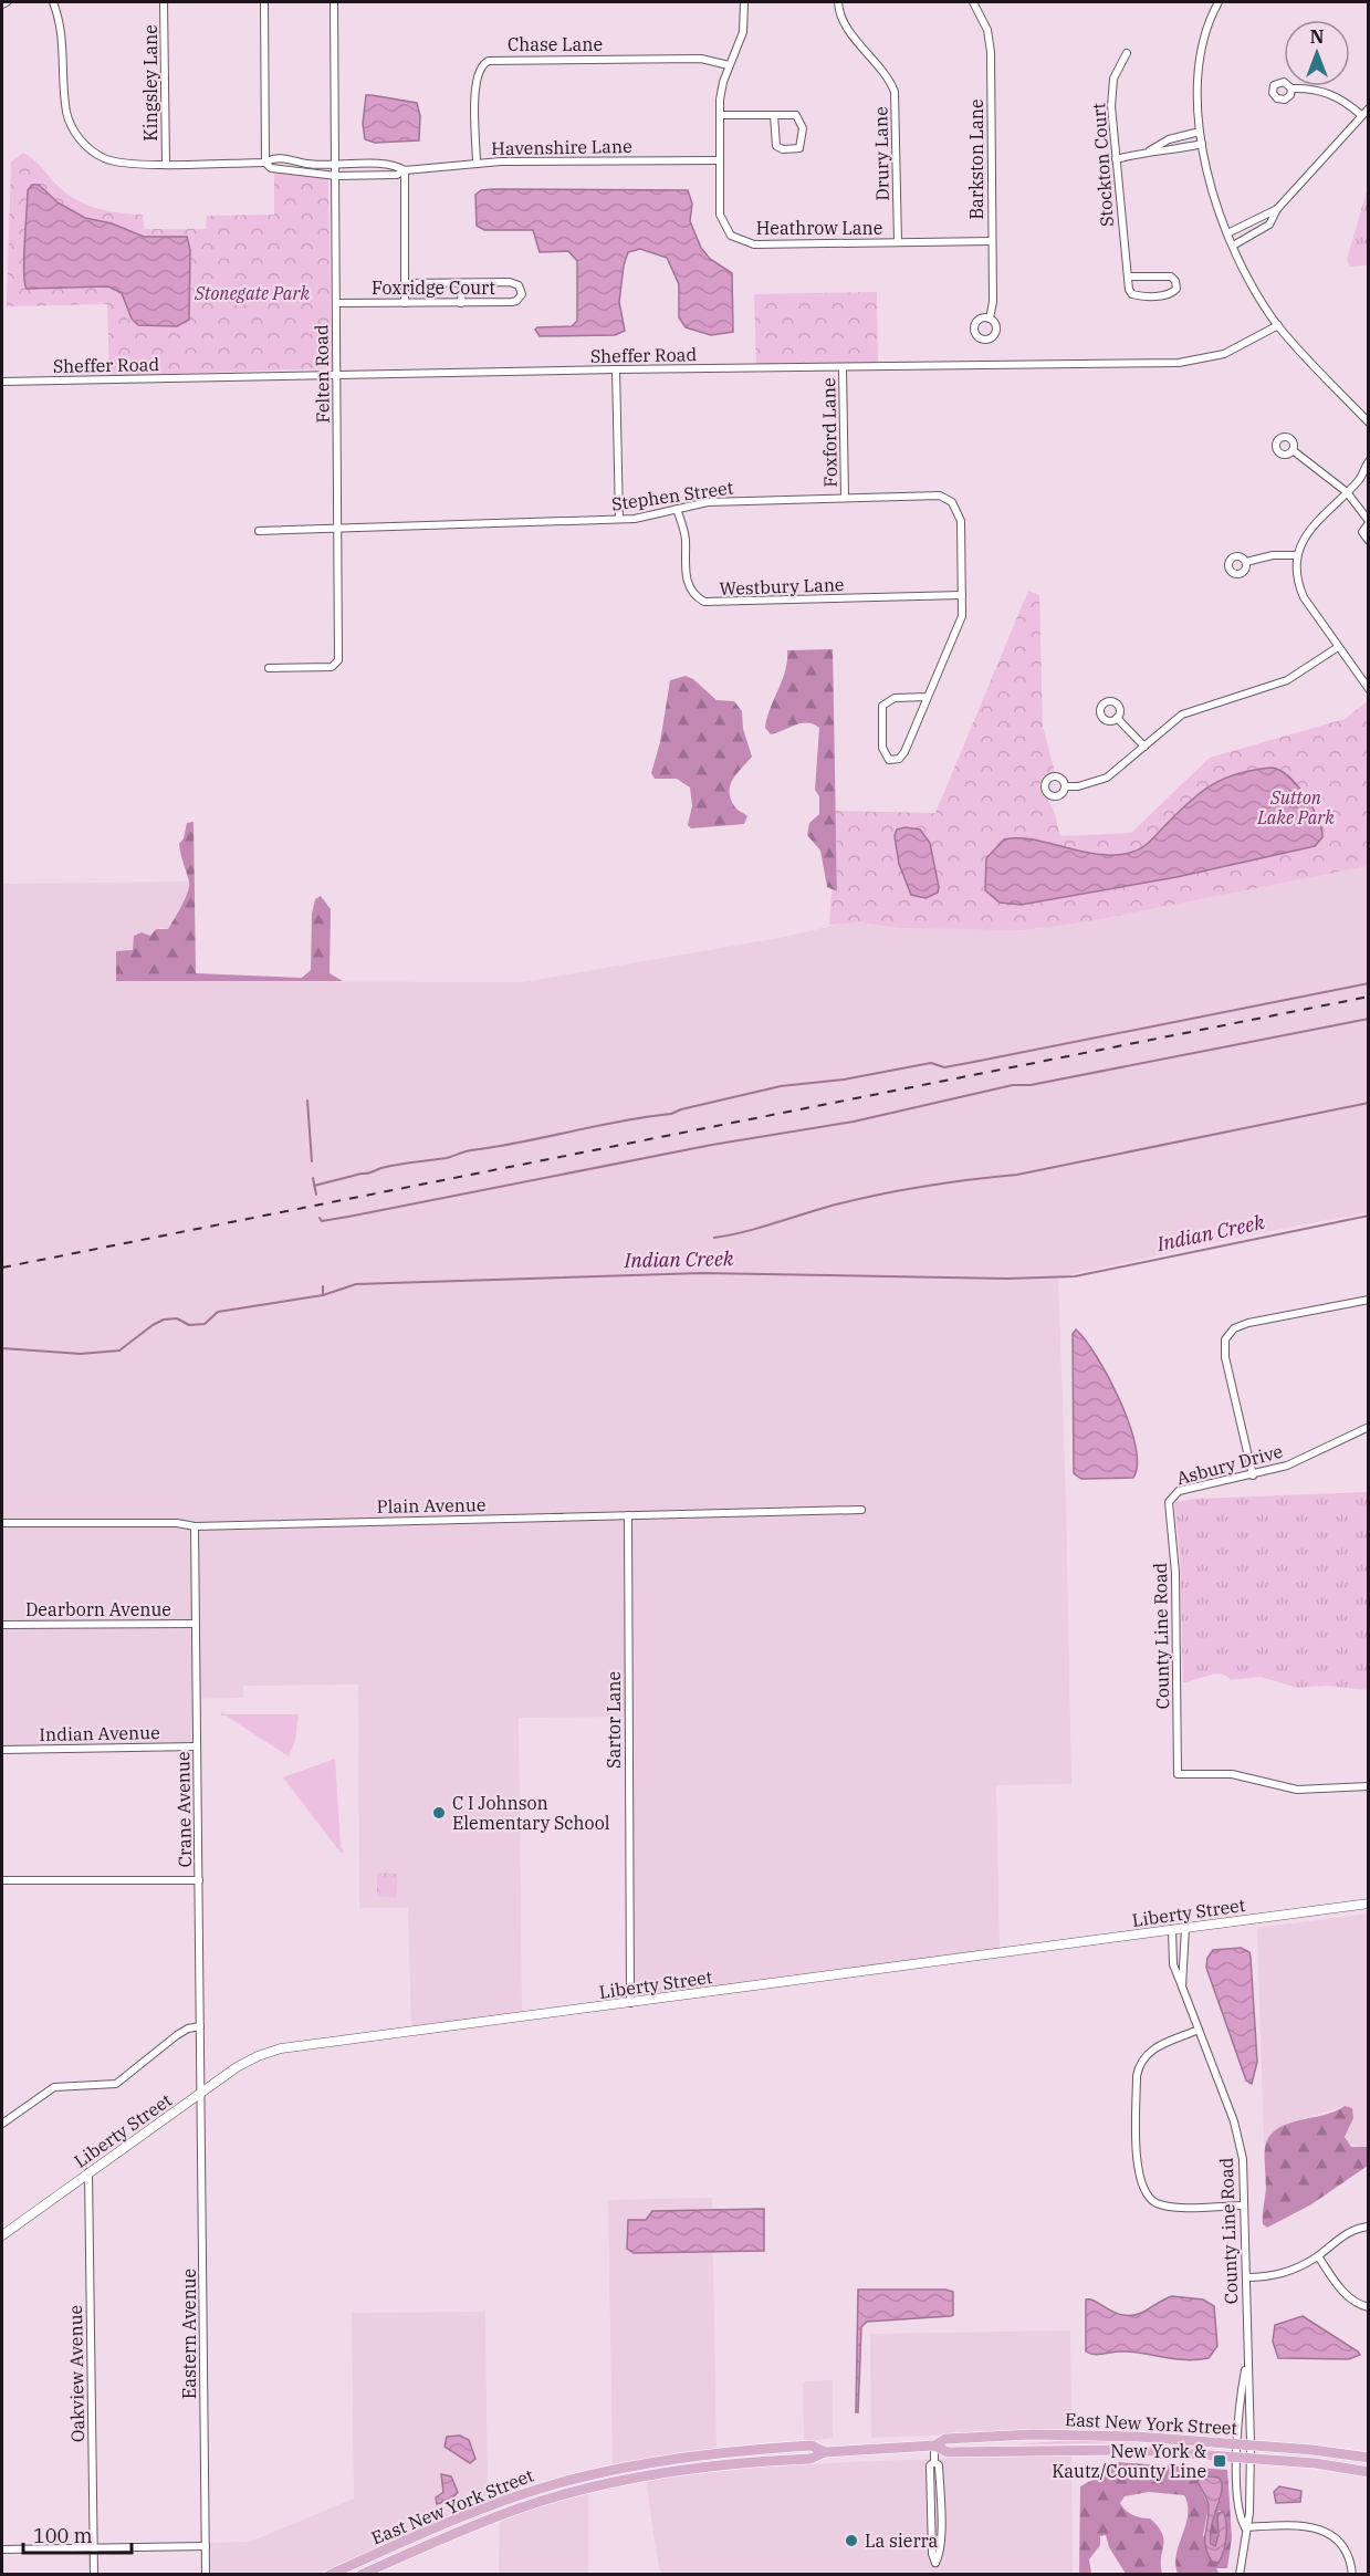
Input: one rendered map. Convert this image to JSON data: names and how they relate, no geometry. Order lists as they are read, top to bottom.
{
  "streets": {
    "main road": ["East New York Street"],
    "street": [
      "Chase Lane",
      "Kingsley Lane",
      "Havenshire Lane",
      "Drury Lane",
      "Barkston Lane",
      "Stockton Court",
      "Heathrow Lane",
      "Foxridge Court",
      "Sheffer Road",
      "Felten Road",
      "Foxford Lane",
      "Stephen Street",
      "Westbury Lane",
      "Asbury Drive",
      "Plain Avenue",
      "Dearborn Avenue",
      "County Line Road",
      "Sartor Lane",
      "Indian Avenue",
      "Crane Avenue",
      "Liberty Street",
      "Eastern Avenue",
      "Oakview Avenue"
    ]
  },
  "crossings": [
    ["Chase Lane", "Havenshire Lane"],
    ["Chase Lane", "Heathrow Lane"],
    ["Kingsley Lane", "Havenshire Lane"],
    ["Havenshire Lane", "Heathrow Lane"],
    ["Havenshire Lane", "Felten Road"],
    ["Drury Lane", "Heathrow Lane"],
    ["Barkston Lane", "Heathrow Lane"],
    ["Foxridge Court", "Felten Road"],
    ["Sheffer Road", "Felten Road"],
    ["Sheffer Road", "Foxford Lane"],
    ["Felten Road", "Stephen Street"],
    ["Foxford Lane", "Stephen Street"],
    ["Stephen Street", "Westbury Lane"],
    ["Asbury Drive", "County Line Road"],
    ["Plain Avenue", "Sartor Lane"],
    ["Plain Avenue", "Crane Avenue"],
    ["Dearborn Avenue", "Crane Avenue"],
    ["County Line Road", "Liberty Street"],
    ["County Line Road", "East New York Street"],
    ["Sartor Lane", "Liberty Street"],
    ["Indian Avenue", "Crane Avenue"],
    ["Crane Avenue", "Liberty Street"],
    ["Crane Avenue", "Eastern Avenue"],
    ["Liberty Street", "Eastern Avenue"],
    ["Liberty Street", "Oakview Avenue"]
  ],
  "water": ["Indian Creek"],
  "parks": ["Stonegate Park", "Sutton Lake Park"],
  "places": {
    "other": ["C I Johnson Elementary School", "La sierra"],
    "transit": ["New York & Kautz/County Line"]
  },
  "scale_bar": "100 m",
  "north": "top"
}
